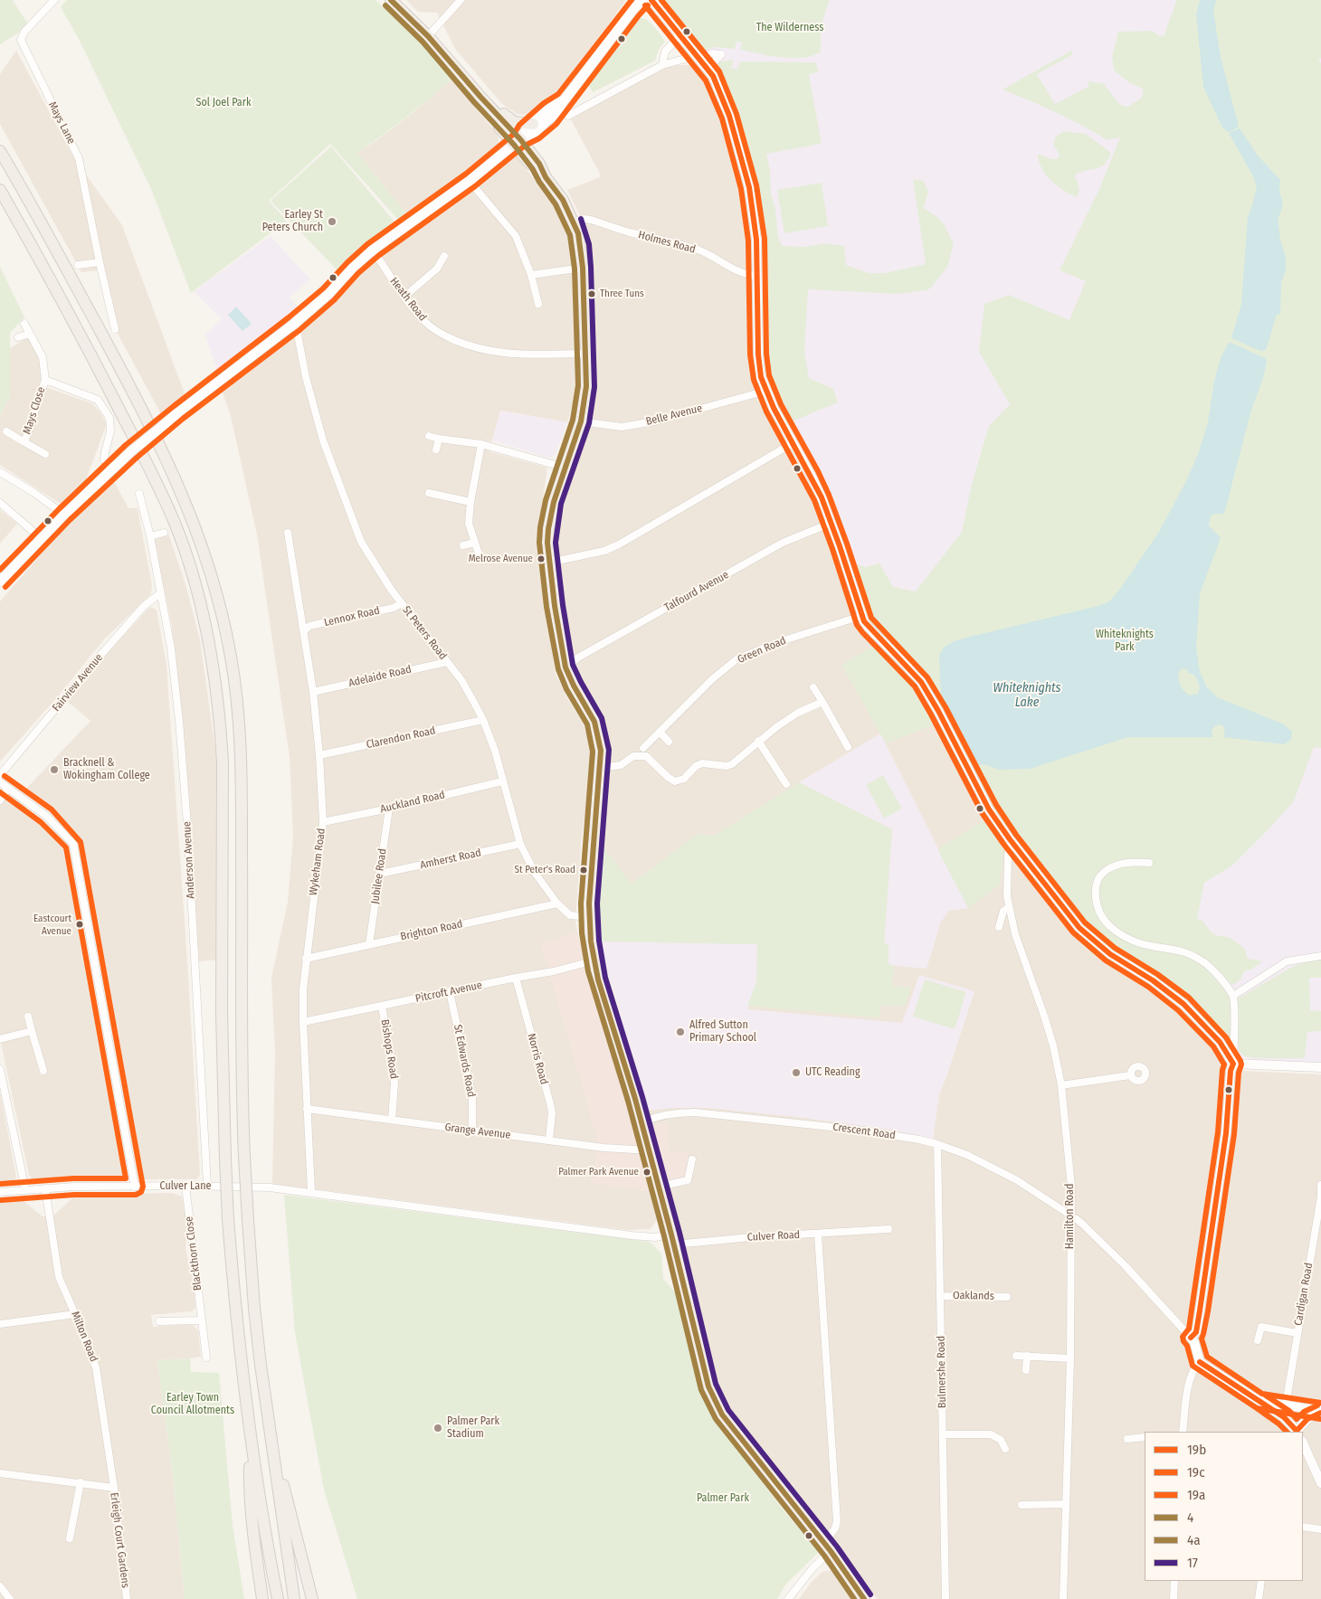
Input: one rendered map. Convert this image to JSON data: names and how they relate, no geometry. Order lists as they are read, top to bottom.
{
  "streets": {
    "street": [
      "Mays Lane",
      "Holmes Road",
      "Heath Road",
      "Mays Close",
      "Belle Avenue",
      "Talfourd Avenue",
      "Lennox Road",
      "St Peters Road",
      "Green Road",
      "Adelaide Road",
      "Fairview Avenue",
      "Clarendon Road",
      "Auckland Road",
      "Amherst Road",
      "Anderson Avenue",
      "Wykeham Road",
      "Jubilee Road",
      "Brighton Road",
      "Pitcroft Avenue",
      "Bishops Road",
      "Norris Road",
      "St Edwards Road",
      "Grange Avenue",
      "Crescent Road",
      "Culver Lane",
      "Hamilton Road",
      "Culver Road",
      "Blackthorn Close",
      "Cardigan Road",
      "Oaklands",
      "Milton Road",
      "Bulmershe Road",
      "Erleigh Court Gardens"
    ]
  },
  "crossings": [
    ["Lennox Road", "St Peters Road"],
    ["Lennox Road", "Wykeham Road"],
    ["St Peters Road", "Adelaide Road"],
    ["St Peters Road", "Clarendon Road"],
    ["St Peters Road", "Auckland Road"],
    ["St Peters Road", "Amherst Road"],
    ["St Peters Road", "Brighton Road"],
    ["Adelaide Road", "Wykeham Road"],
    ["Fairview Avenue", "Anderson Avenue"],
    ["Clarendon Road", "Wykeham Road"],
    ["Auckland Road", "Wykeham Road"],
    ["Auckland Road", "Jubilee Road"],
    ["Amherst Road", "Jubilee Road"],
    ["Anderson Avenue", "Culver Lane"],
    ["Wykeham Road", "Brighton Road"],
    ["Wykeham Road", "Pitcroft Avenue"],
    ["Wykeham Road", "Grange Avenue"],
    ["Wykeham Road", "Culver Lane"],
    ["Jubilee Road", "Brighton Road"],
    ["Pitcroft Avenue", "Bishops Road"],
    ["Pitcroft Avenue", "Norris Road"],
    ["Pitcroft Avenue", "St Edwards Road"],
    ["Bishops Road", "Grange Avenue"],
    ["Norris Road", "Grange Avenue"],
    ["St Edwards Road", "Grange Avenue"],
    ["Crescent Road", "Hamilton Road"],
    ["Crescent Road", "Bulmershe Road"],
    ["Culver Lane", "Blackthorn Close"],
    ["Culver Lane", "Milton Road"],
    ["Oaklands", "Bulmershe Road"],
    ["Milton Road", "Erleigh Court Gardens"]
  ],
  "water": ["Whiteknights Lake"],
  "parks": [
    "The Wilderness",
    "Sol Joel Park",
    "Whiteknights Park",
    "Earley Town Council Allotments",
    "Palmer Park"
  ],
  "places": [
    "Earley St Peters Church",
    "Three Tuns",
    "Melrose Avenue",
    "Bracknell & Wokingham College",
    "St Peter's Road",
    "Eastcourt Avenue",
    "Alfred Sutton Primary School",
    "UTC Reading",
    "Palmer Park Avenue",
    "Palmer Park Stadium"
  ],
  "lines": [
    "transit line 19b",
    "transit line 19a",
    "transit line 4",
    "transit line 19c",
    "transit line 4a",
    "transit line 17"
  ],
  "legend": [
    "19b",
    "19c",
    "19a",
    "4",
    "4a",
    "17"
  ]
}
